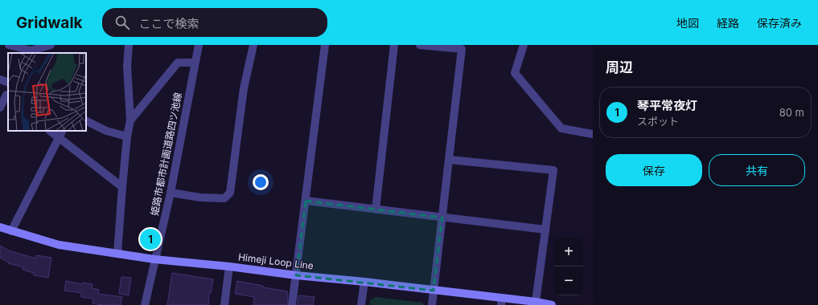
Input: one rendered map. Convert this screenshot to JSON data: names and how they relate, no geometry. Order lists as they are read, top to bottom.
{
  "streets": {
    "main road": ["Himeji Loop Line"],
    "street": ["姫路市都市計画道路四ツ池線"]
  },
  "crossings": [
    ["姫路市都市計画道路四ツ池線", "Himeji Loop Line"]
  ],
  "page": {
    "header": "Gridwalk",
    "search": "ここで検索",
    "nav": ["地図", "経路", "保存済み"],
    "heading": "周辺",
    "list": [
      {
        "mark": "1",
        "name": "琴平常夜灯",
        "note": "スポット",
        "value": "80 m"
      }
    ],
    "buttons": ["保存", "共有"],
    "pins": "1",
    "map_buttons": ["+", "−"]
  }
}
